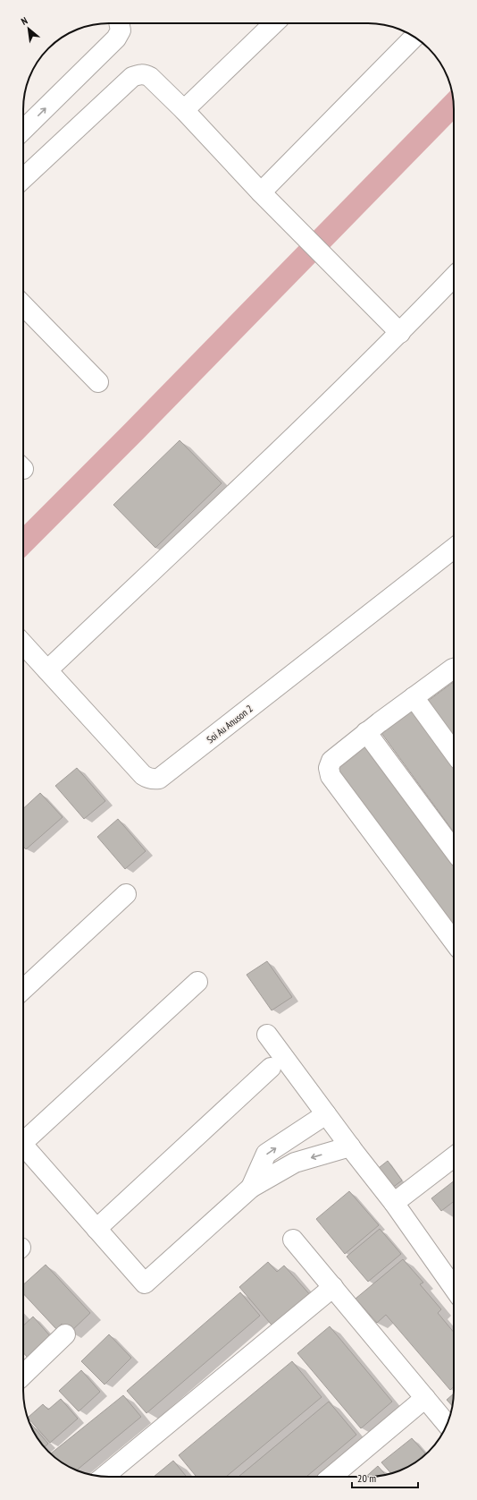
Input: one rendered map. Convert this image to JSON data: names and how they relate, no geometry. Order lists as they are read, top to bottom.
{
  "streets": {
    "street": ["Soi Au Anuson 2"]
  },
  "scale_bar": "20 m",
  "north": "top left"
}
